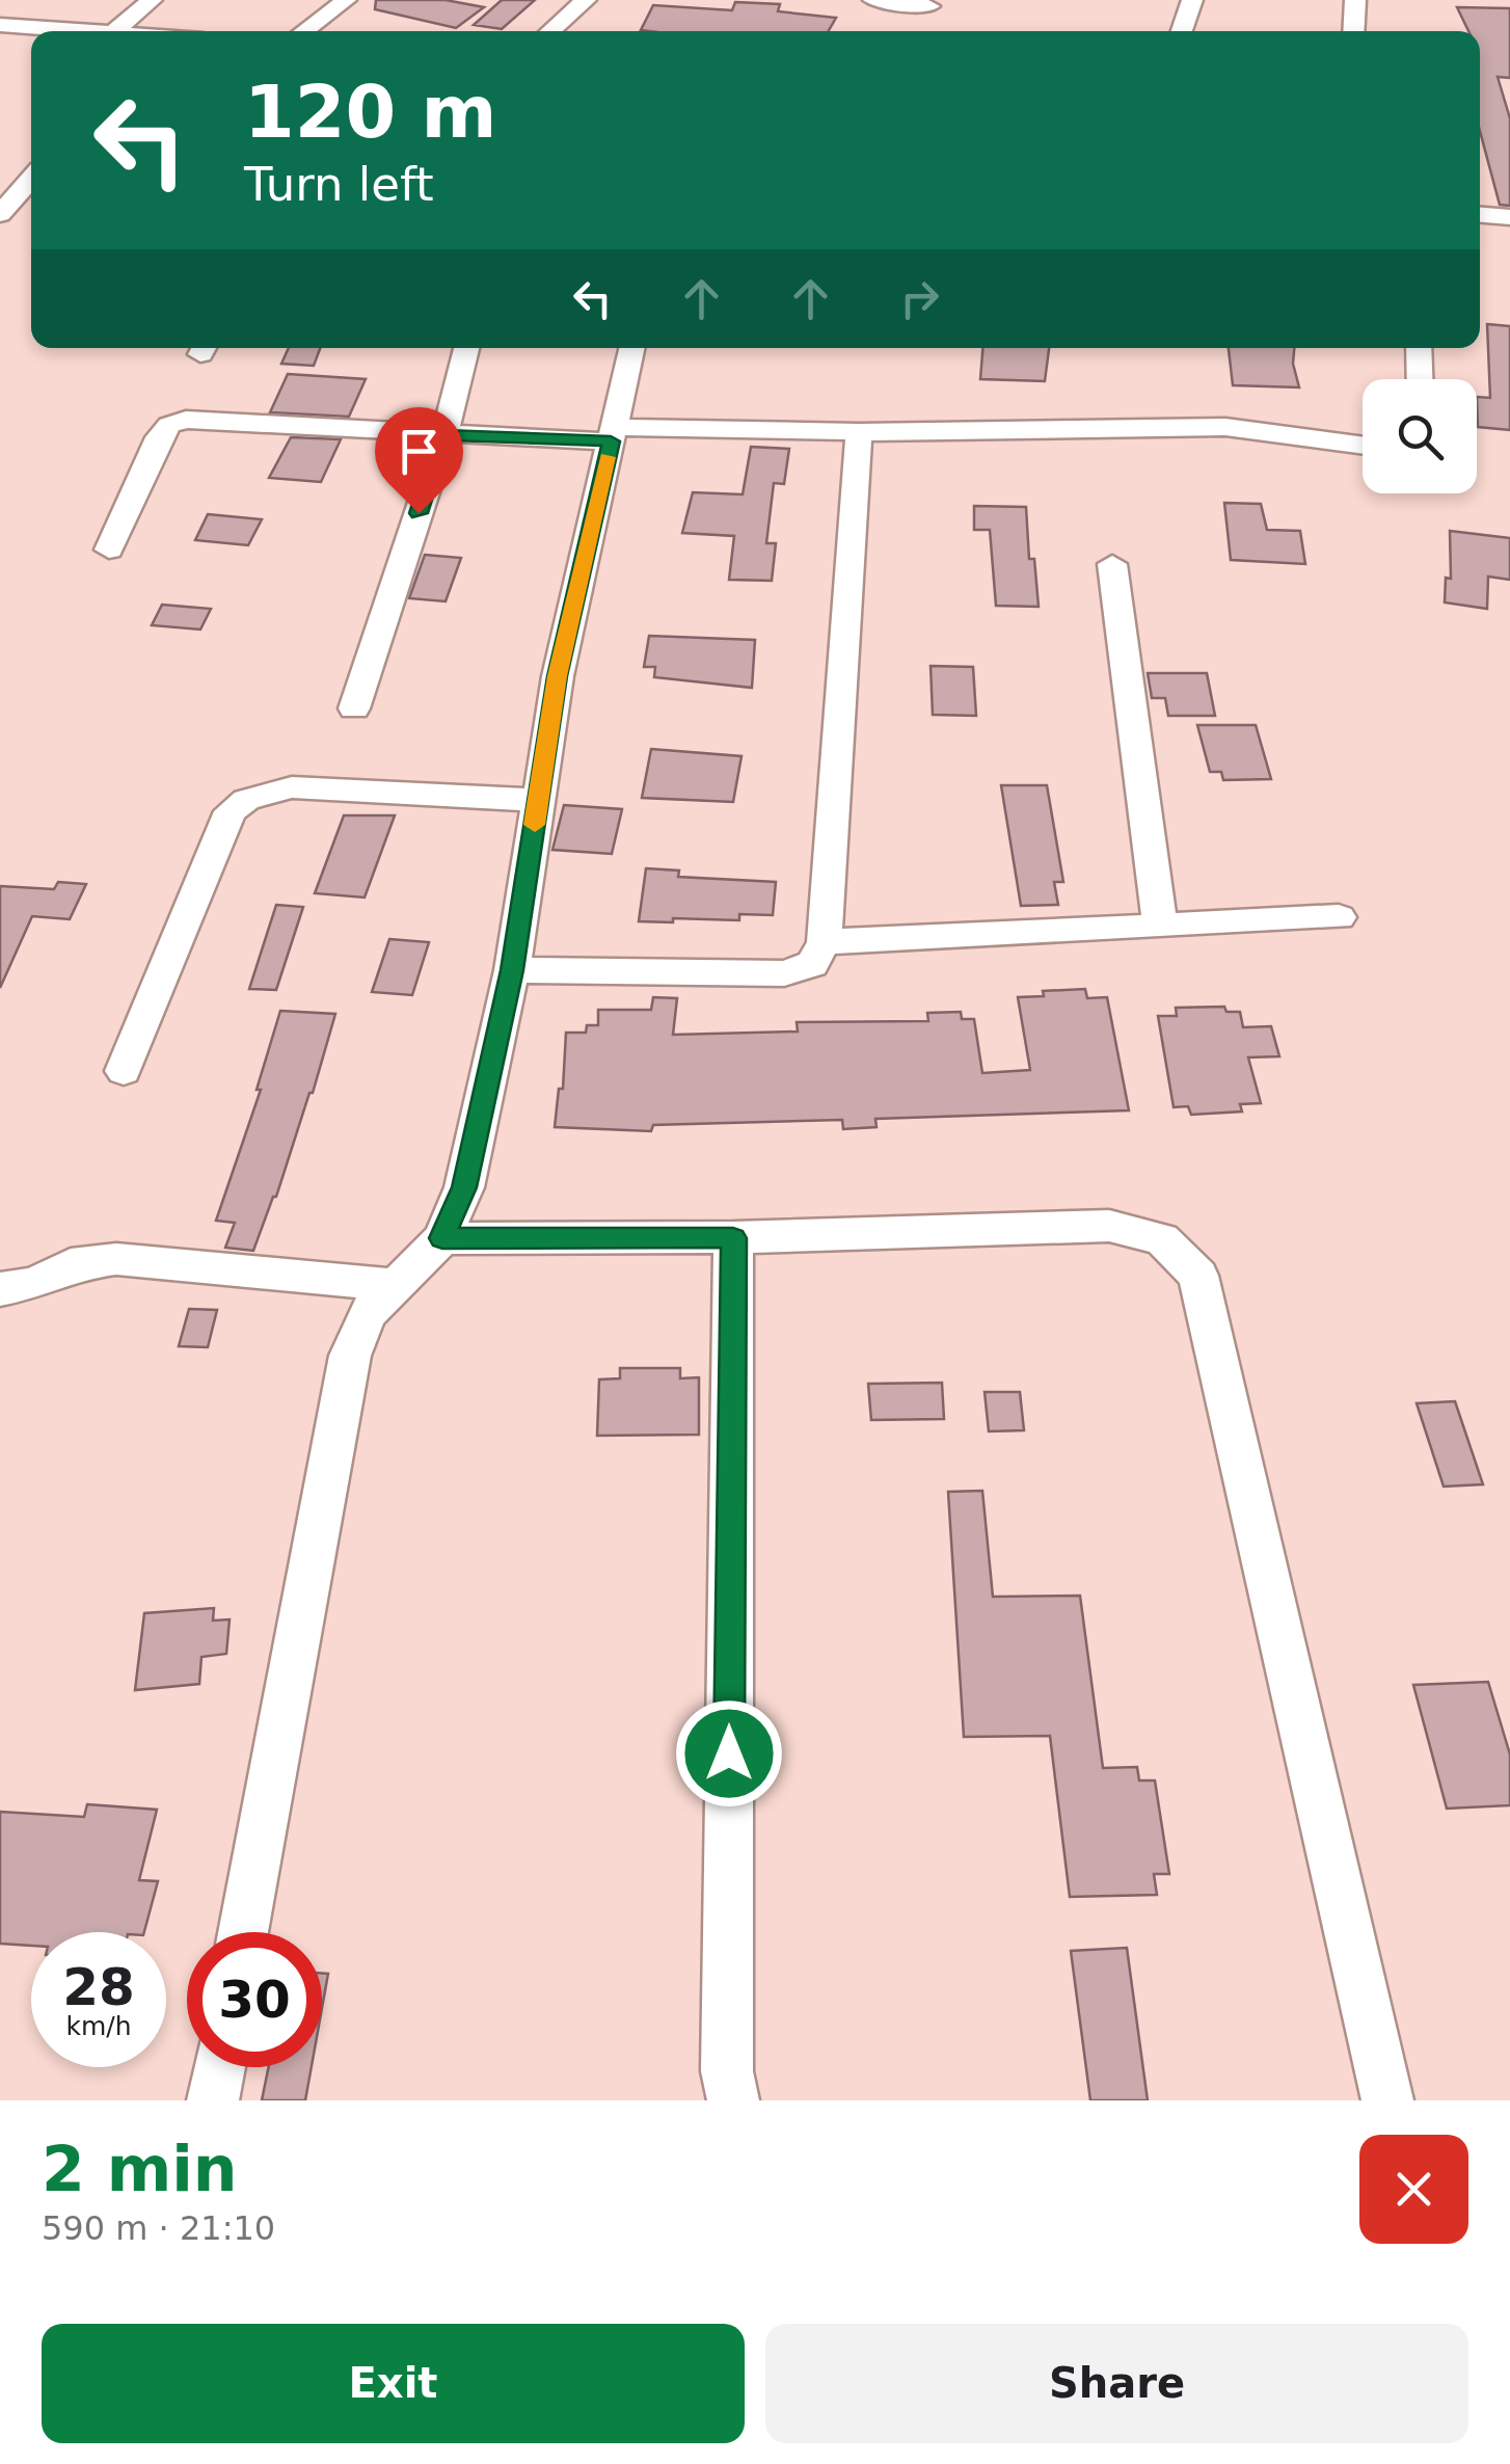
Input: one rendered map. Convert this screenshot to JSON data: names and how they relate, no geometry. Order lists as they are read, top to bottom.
{
  "page": {
    "turn": ["120 m", "Turn left"],
    "speed": "28 km/h",
    "limit": "30",
    "heading": ["2 min", "590 m · 21:10"],
    "buttons": ["Exit", "Share"]
  }
}
